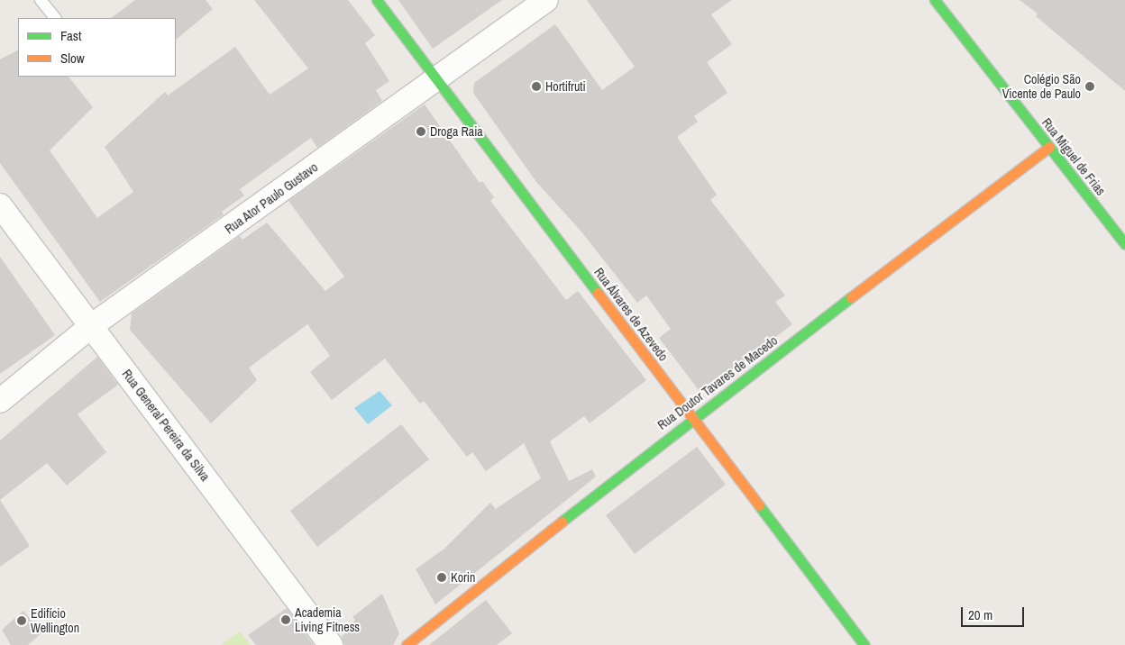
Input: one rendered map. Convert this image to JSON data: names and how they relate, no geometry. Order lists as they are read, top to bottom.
{
  "streets": {
    "street": [
      "Rua Miguel de Frias",
      "Rua Ator Paulo Gustavo",
      "Rua Álvares de Azevedo",
      "Rua Doutor Tavares de Macedo",
      "Rua General Pereira da Silva"
    ]
  },
  "crossings": [
    ["Rua Miguel de Frias", "Rua Doutor Tavares de Macedo"],
    ["Rua Ator Paulo Gustavo", "Rua Álvares de Azevedo"],
    ["Rua Ator Paulo Gustavo", "Rua General Pereira da Silva"],
    ["Rua Álvares de Azevedo", "Rua Doutor Tavares de Macedo"]
  ],
  "places": [
    "Hortifruti",
    "Colégio São Vicente de Paulo",
    "Droga Raia",
    "Korin",
    "Academia Living Fitness",
    "Edifício Wellington"
  ],
  "legend": ["Fast", "Slow"],
  "scale_bar": "20 m"
}
